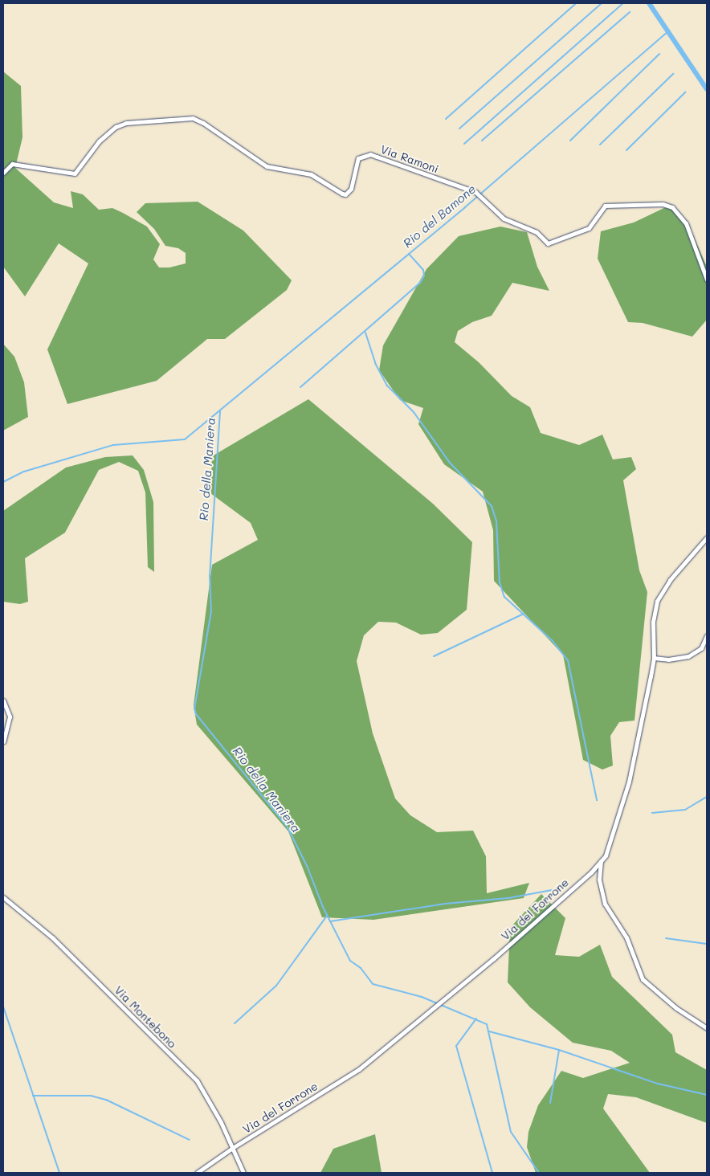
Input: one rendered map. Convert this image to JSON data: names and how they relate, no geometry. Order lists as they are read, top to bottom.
{
  "streets": {
    "street": ["Via Ramoni", "Via del Forrone", "Via Montebono"]
  },
  "crossings": [
    ["Via del Forrone", "Via Montebono"]
  ],
  "water": ["Rio del Bamone", "Rio della Maniera"]
}
